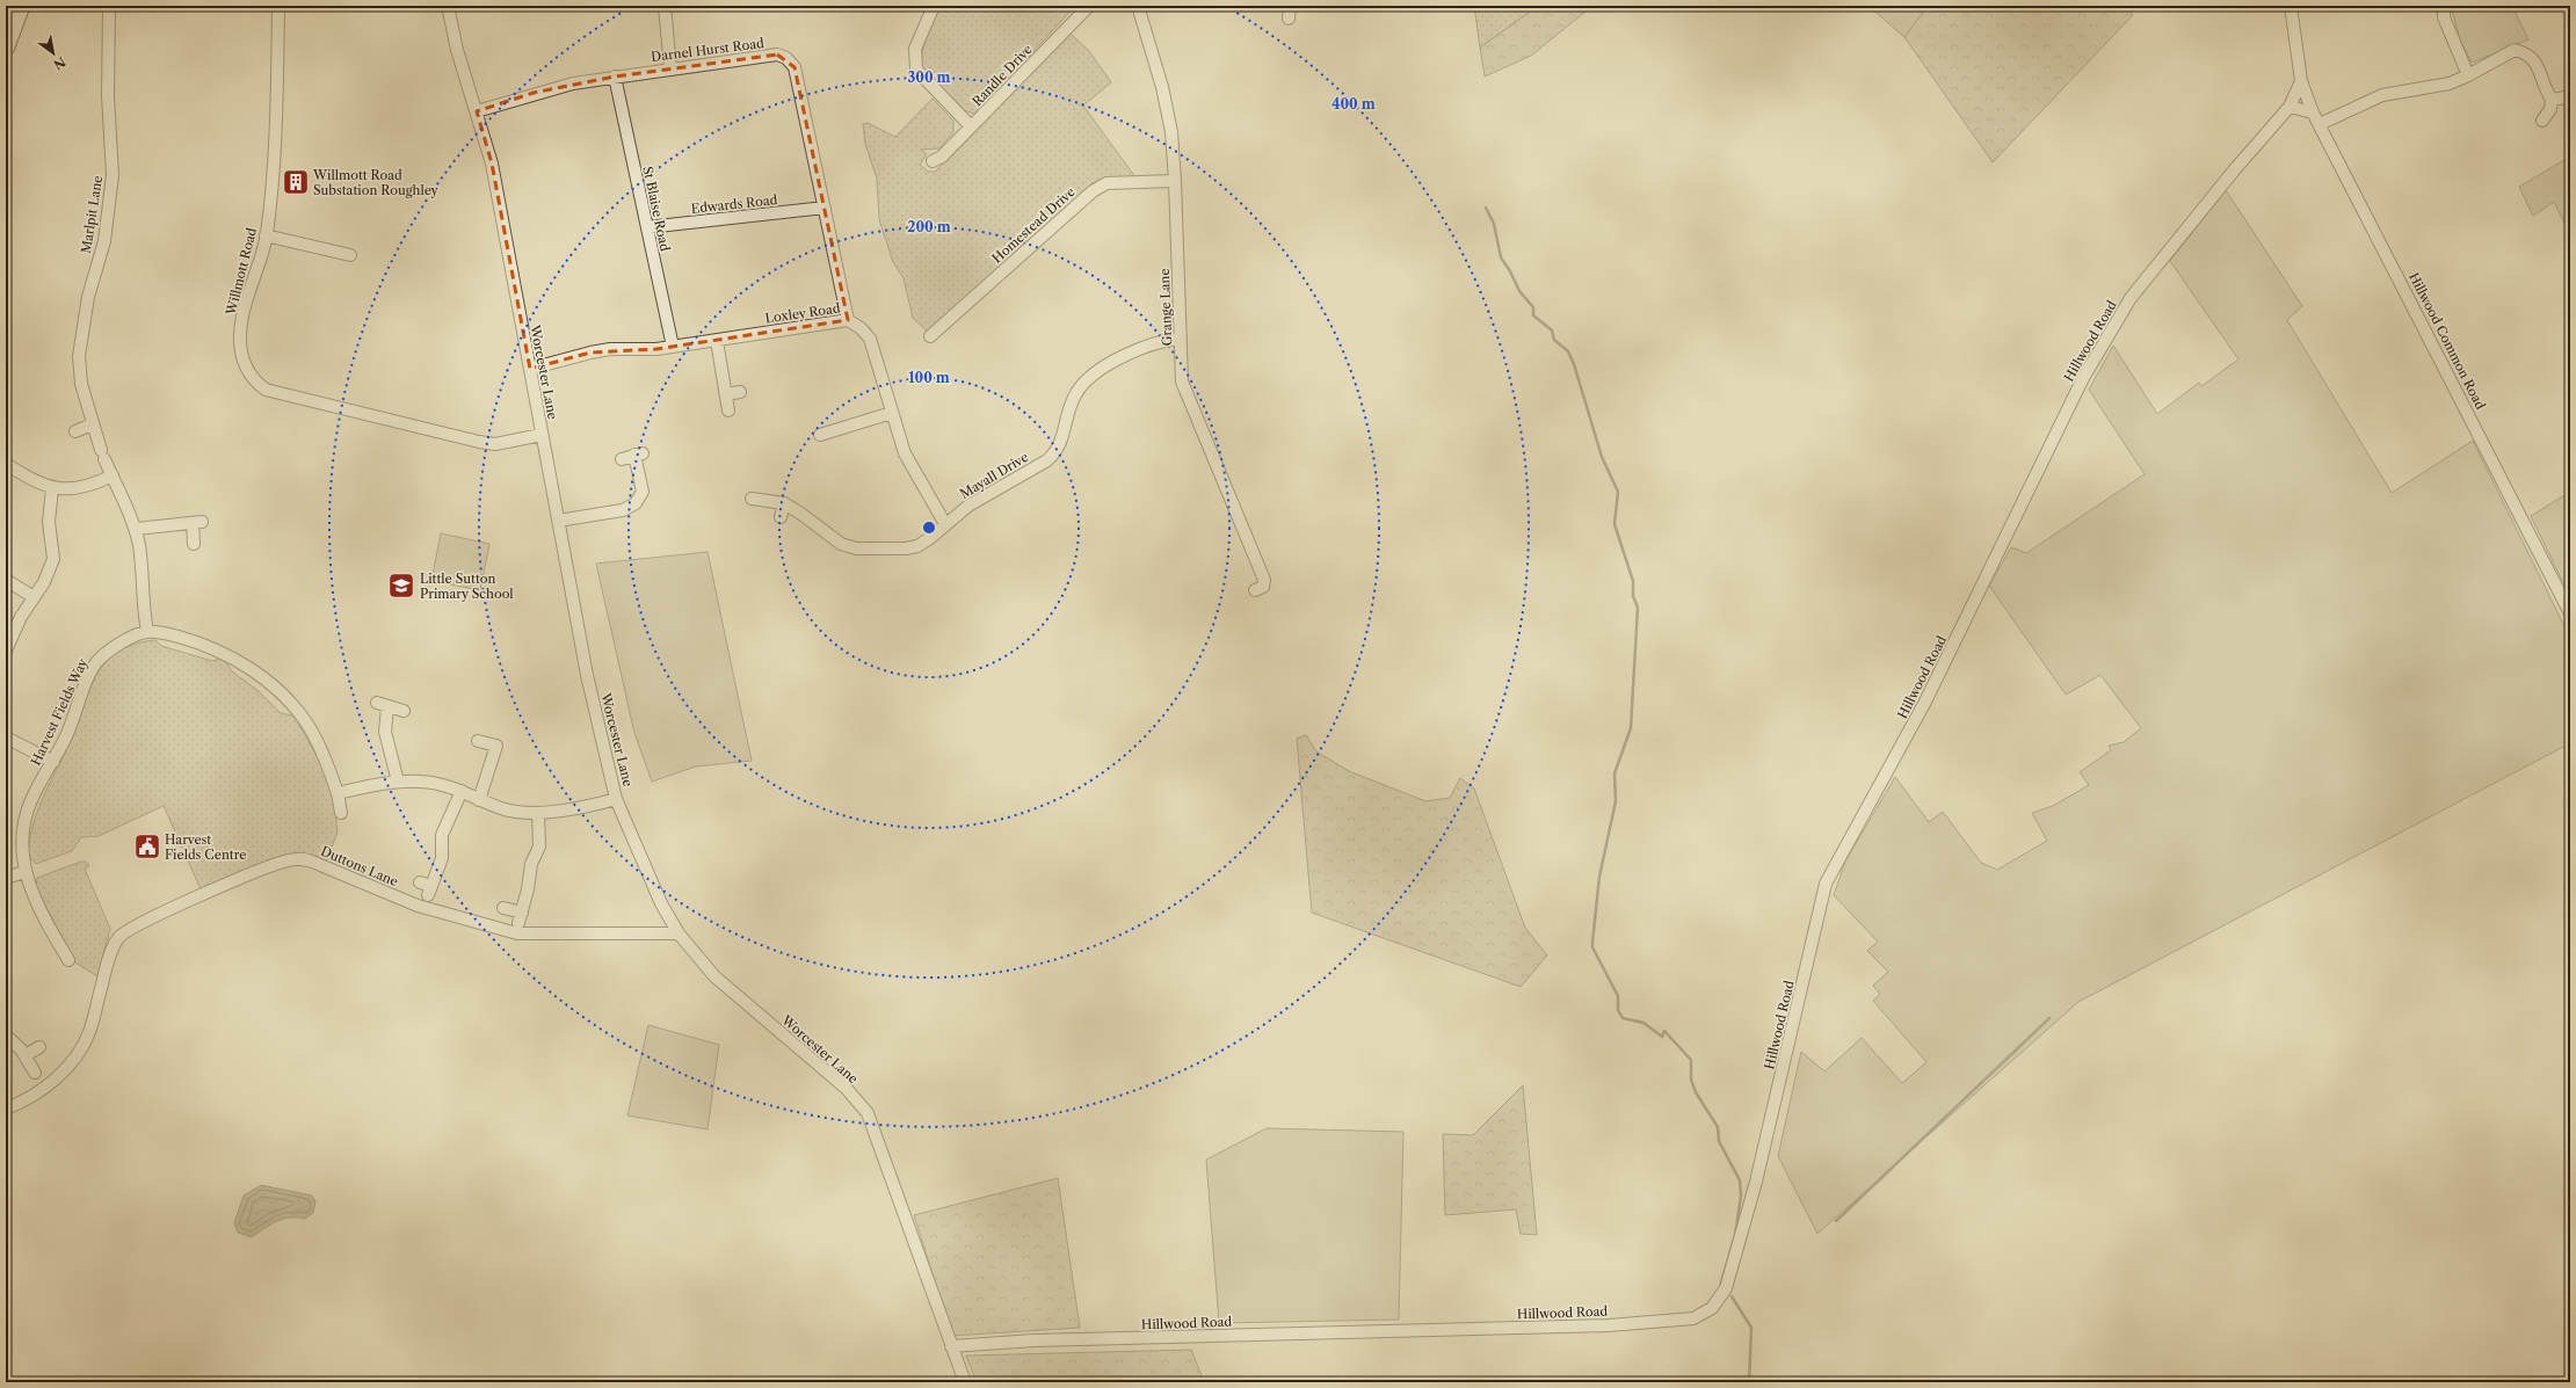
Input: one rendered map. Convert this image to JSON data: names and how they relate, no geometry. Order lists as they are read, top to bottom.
{
  "streets": {
    "street": [
      "Darnel Hurst Road",
      "Randle Drive",
      "Edwards Road",
      "St Blaise Road",
      "Marlpit Lane",
      "Homestead Drive",
      "Willmott Road",
      "Grange Lane",
      "Loxley Road",
      "Hillwood Road",
      "Hillwood Common Road",
      "Worcester Lane",
      "Mayall Drive",
      "Harvest Fields Way",
      "Duttons Lane"
    ]
  },
  "crossings": [
    ["Darnel Hurst Road", "Edwards Road"],
    ["Darnel Hurst Road", "St Blaise Road"],
    ["Darnel Hurst Road", "Loxley Road"],
    ["Darnel Hurst Road", "Worcester Lane"],
    ["Edwards Road", "St Blaise Road"],
    ["St Blaise Road", "Loxley Road"],
    ["Marlpit Lane", "Harvest Fields Way"],
    ["Homestead Drive", "Grange Lane"],
    ["Willmott Road", "Worcester Lane"],
    ["Grange Lane", "Mayall Drive"],
    ["Loxley Road", "Worcester Lane"],
    ["Loxley Road", "Mayall Drive"],
    ["Hillwood Road", "Hillwood Common Road"],
    ["Hillwood Road", "Worcester Lane"],
    ["Worcester Lane", "Duttons Lane"]
  ],
  "places": {
    "building": ["Willmott Road Substation Roughley"],
    "school or university": ["Little Sutton Primary School"],
    "public building": ["Harvest Fields Centre"]
  },
  "north": "bottom right",
  "rings": [
    "300 m",
    "400 m",
    "200 m",
    "100 m"
  ]
}
